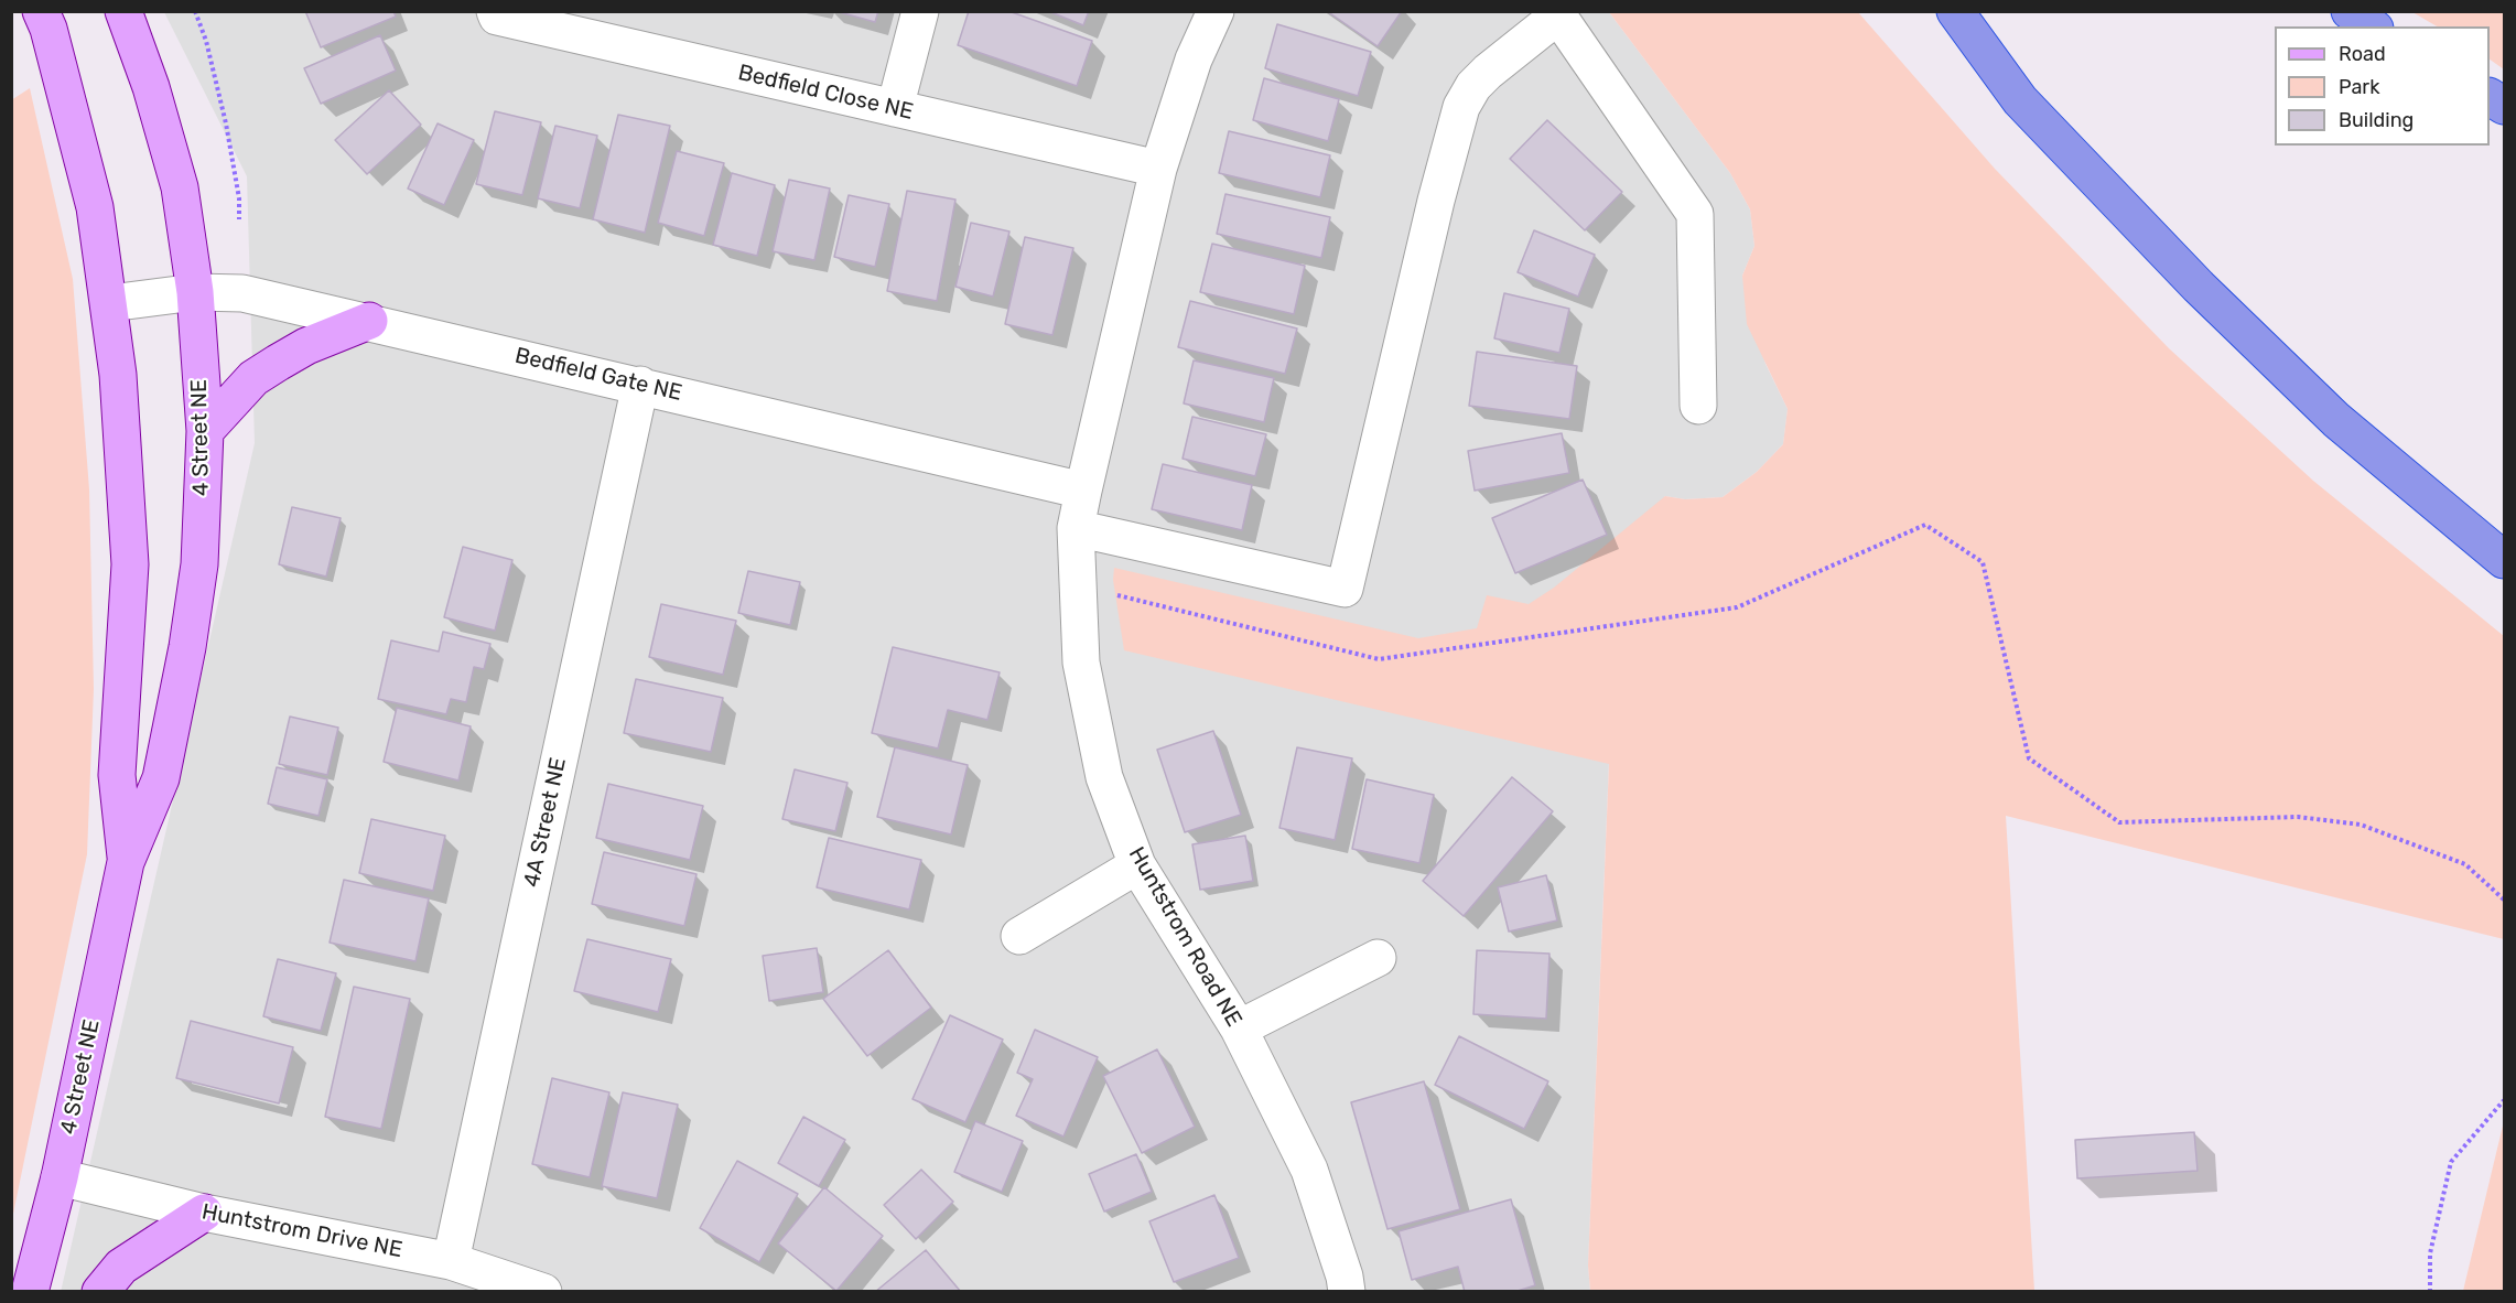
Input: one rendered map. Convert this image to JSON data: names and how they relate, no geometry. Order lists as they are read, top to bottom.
{
  "streets": {
    "main road": ["4 Street NE"],
    "street": [
      "Bedfield Close NE",
      "Bedfield Gate NE",
      "4A Street NE",
      "Huntstrom Road NE",
      "Huntstrom Drive NE"
    ]
  },
  "crossings": [
    ["Bedfield Gate NE", "4 Street NE"],
    ["Bedfield Gate NE", "4A Street NE"],
    ["Bedfield Gate NE", "Huntstrom Road NE"],
    ["4 Street NE", "Huntstrom Drive NE"],
    ["4A Street NE", "Huntstrom Drive NE"]
  ],
  "legend": ["Road", "Park", "Building"]
}
